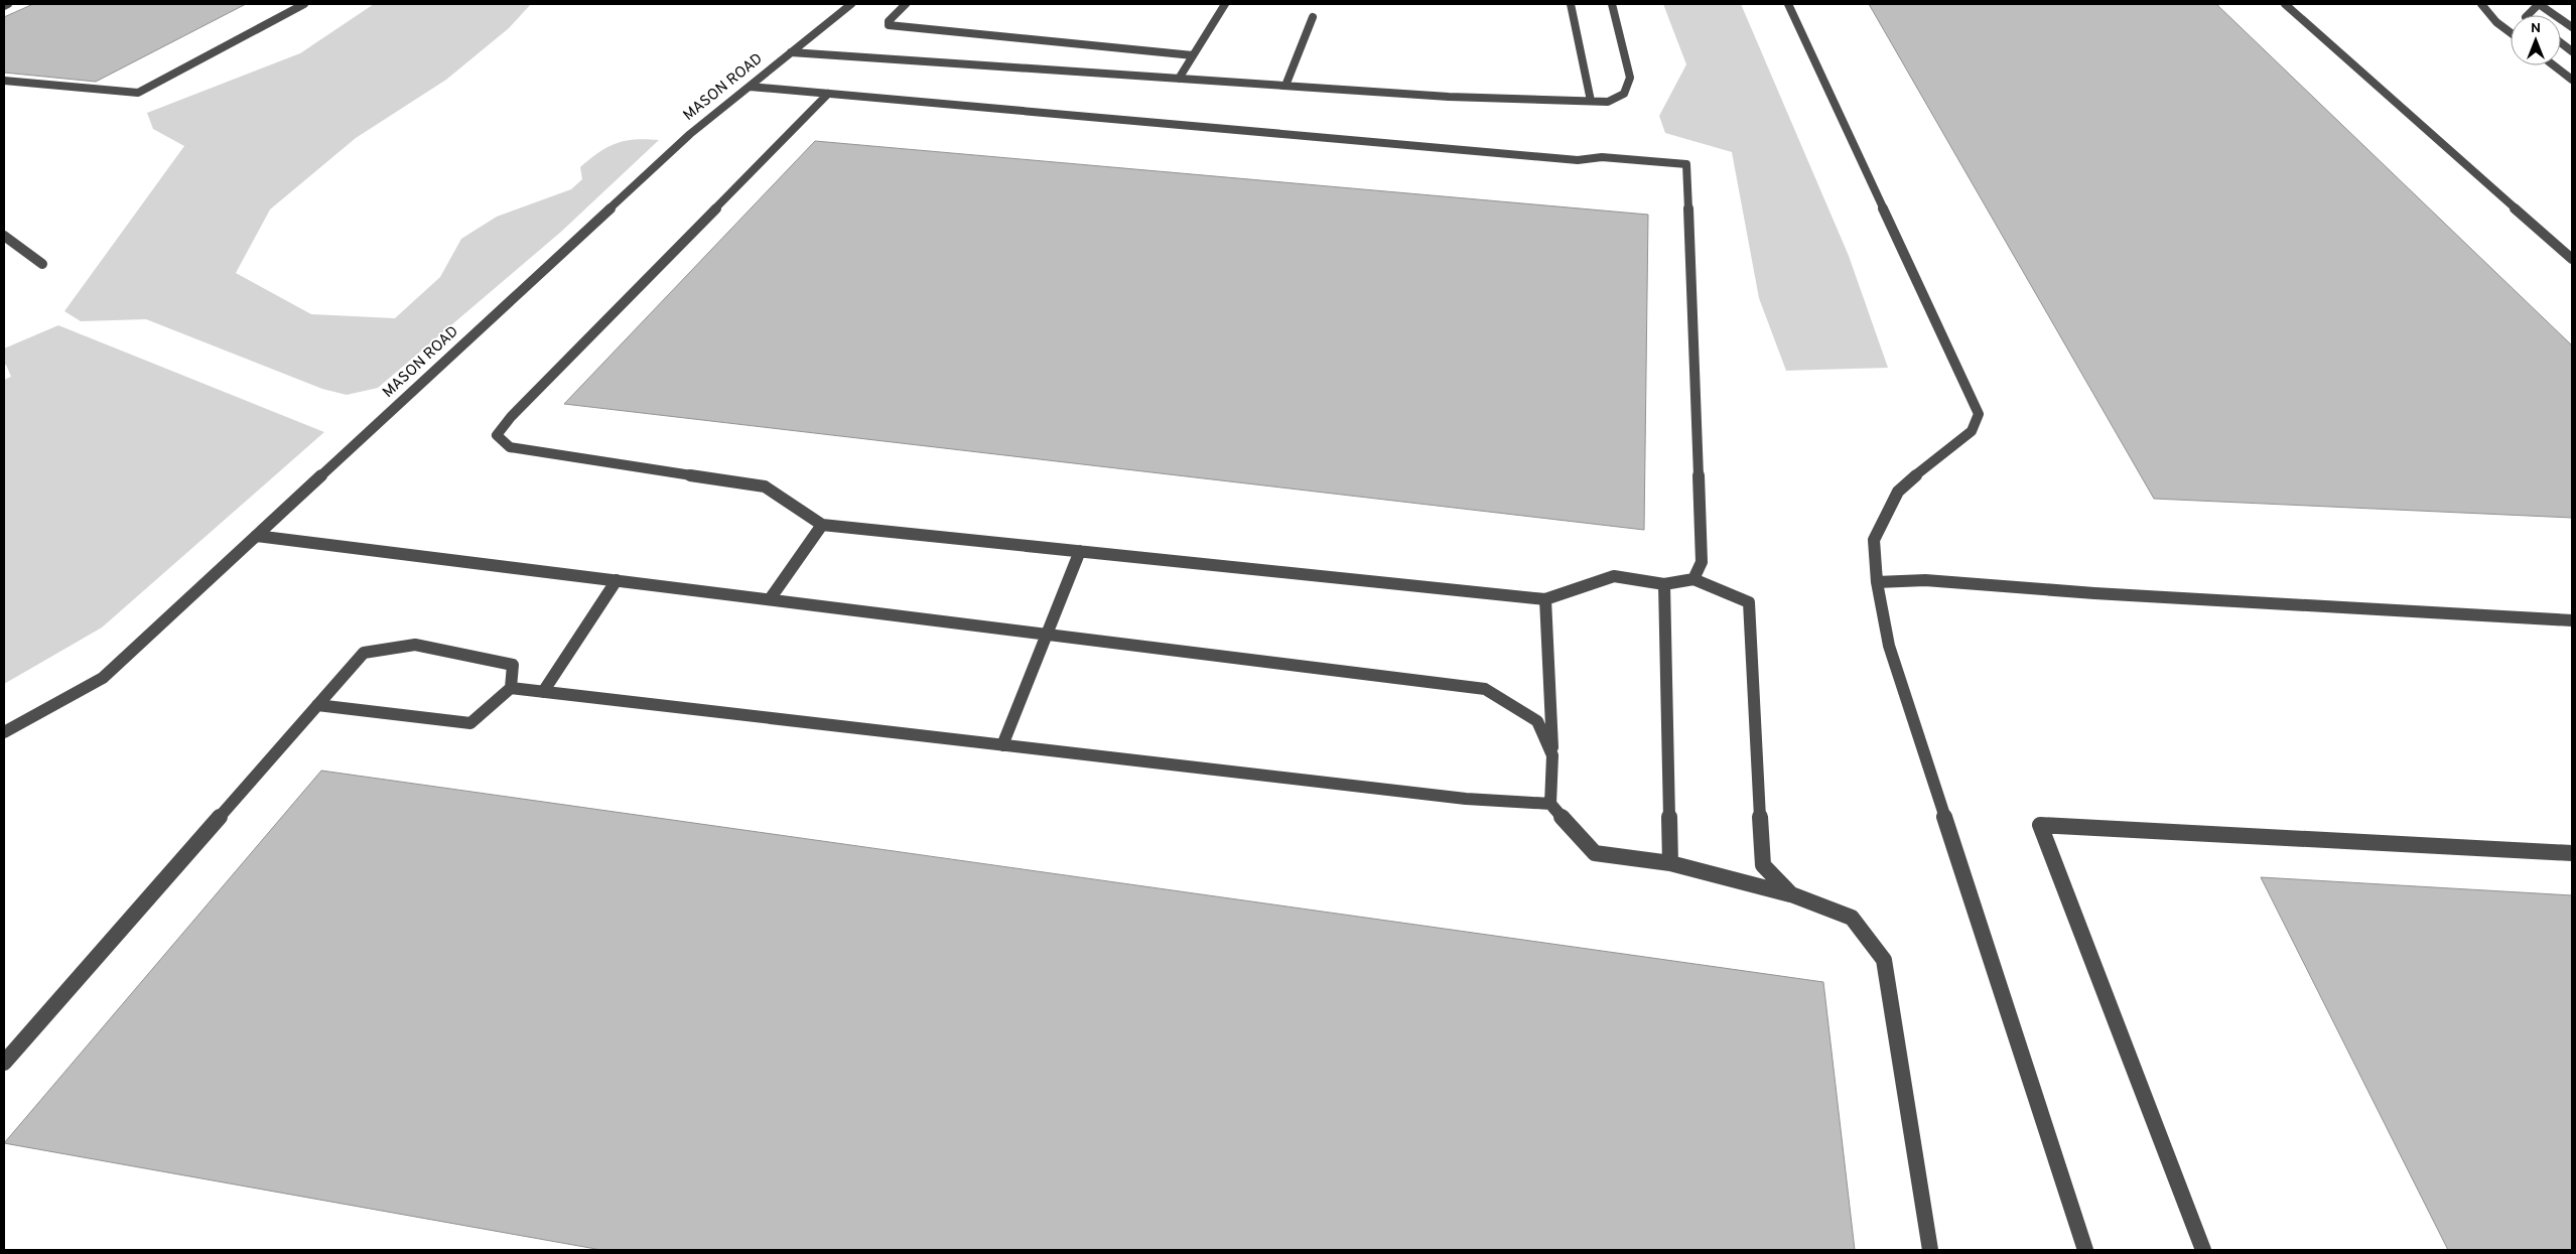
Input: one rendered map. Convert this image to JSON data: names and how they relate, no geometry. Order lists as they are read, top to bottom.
{
  "streets": {
    "street": ["MASON ROAD"]
  },
  "north": "top"
}
